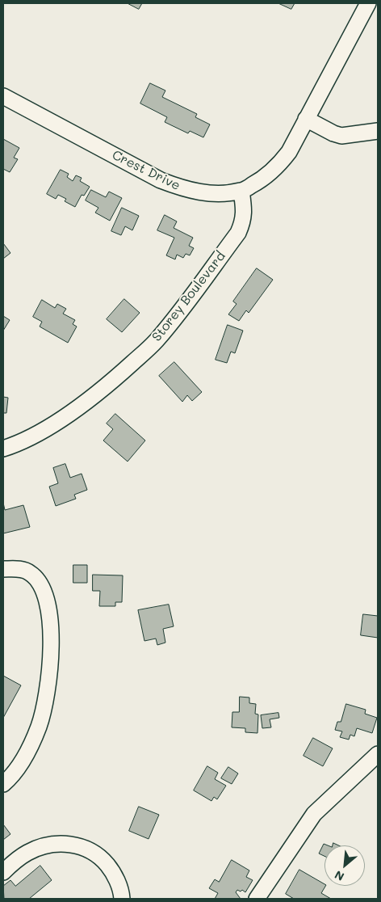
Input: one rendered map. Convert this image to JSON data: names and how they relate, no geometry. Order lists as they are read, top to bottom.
{
  "streets": {
    "street": ["Crest Drive", "Storey Boulevard"]
  },
  "crossings": [
    ["Crest Drive", "Storey Boulevard"]
  ],
  "north": "bottom left"
}
